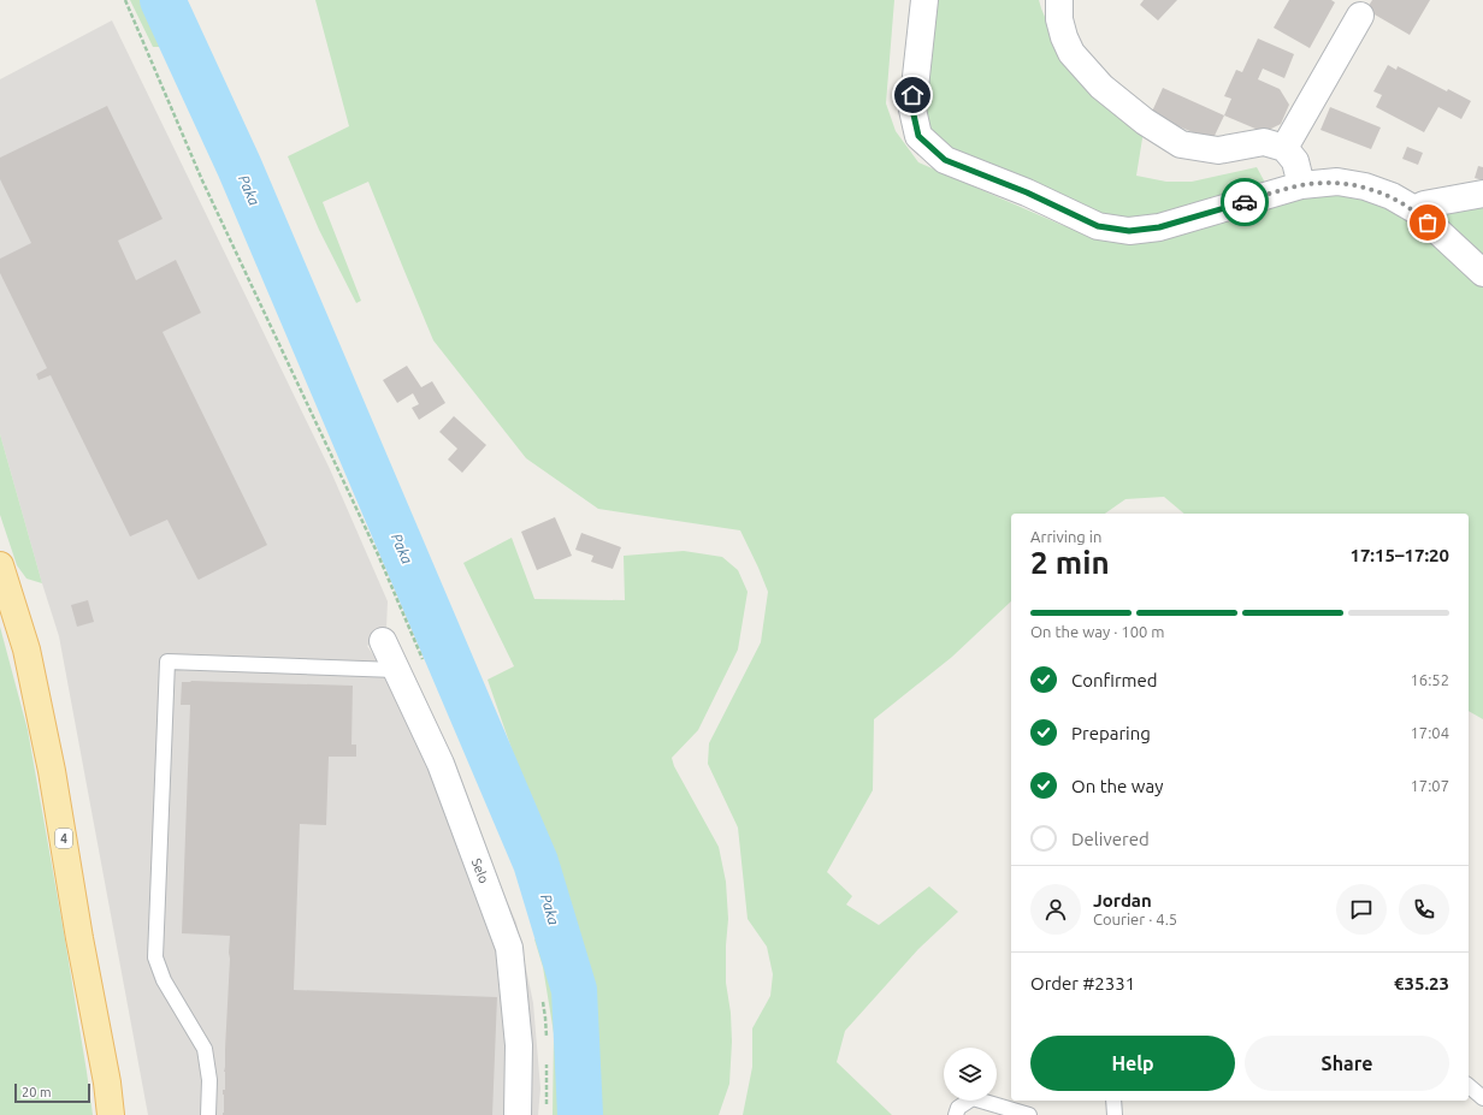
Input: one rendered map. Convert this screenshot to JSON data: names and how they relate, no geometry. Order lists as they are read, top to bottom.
{
  "streets": {
    "main road": ["4"],
    "street": ["Selo"]
  },
  "water": ["Paka"],
  "scale_bar": "20 m",
  "page": {
    "heading": ["2 min", "Arriving in", "17:15–17:20"],
    "panel": [
      "Jordan",
      "Courier · 4.5",
      "Order #2331",
      "€35.23"
    ],
    "bar": "On the way · 100 m",
    "list": [
      ["Confirmed", "16:52"],
      ["Preparing", "17:04"],
      ["On the way", "17:07"],
      "Delivered"
    ],
    "buttons": ["Help", "Share"],
    "scale": "20 m"
  }
}
